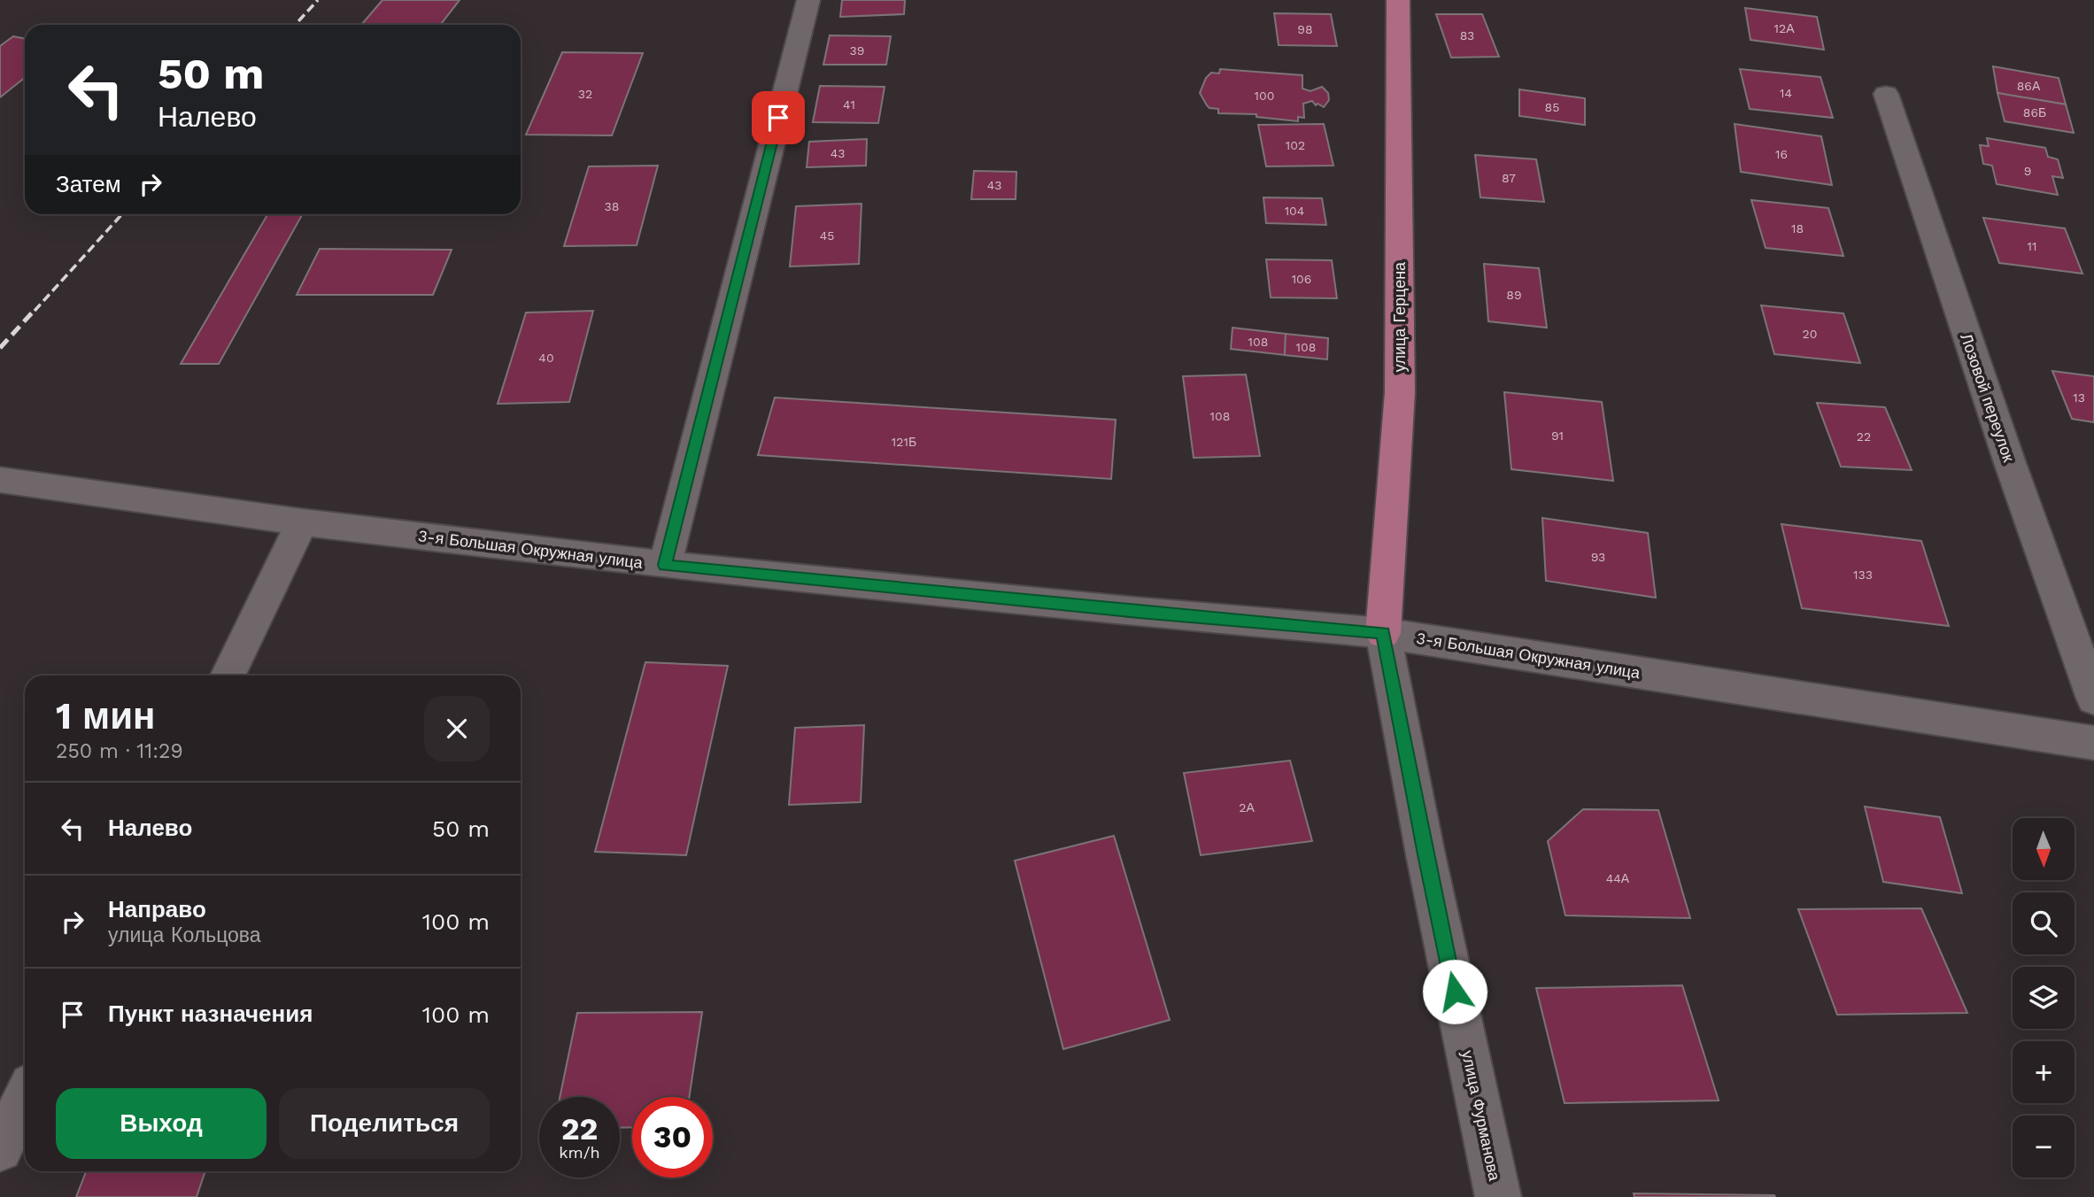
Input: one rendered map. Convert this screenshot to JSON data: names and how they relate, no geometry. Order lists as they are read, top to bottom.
{
  "streets": {
    "main road": ["улица Герцена"],
    "street": ["Лозовой переулок", "3-я Большая Окружная улица", "улица Фурманова"]
  },
  "crossings": [
    ["улица Герцена", "3-я Большая Окружная улица"],
    ["улица Герцена", "улица Фурманова"],
    ["3-я Большая Окружная улица", "улица Фурманова"]
  ],
  "house_numbers": [
    "12А",
    "98",
    "83",
    "39",
    "86А",
    "14",
    "32",
    "100",
    "41",
    "85",
    "86Б",
    "102",
    "43",
    "16",
    "9",
    "87",
    "43",
    "38",
    "104",
    "18",
    "45",
    "11",
    "106",
    "89",
    "20",
    "108",
    "108",
    "40",
    "13",
    "108",
    "91",
    "22",
    "121Б",
    "93",
    "133",
    "2А",
    "44А"
  ],
  "north": "bottom",
  "page": {
    "turn": ["50 m", "Налево"],
    "then": "Затем",
    "heading": ["1 мин", "250 m · 11:29"],
    "list": [
      {
        "name": "Налево",
        "value": "50 m"
      },
      {
        "name": "Направо",
        "note": "улица Кольцова",
        "value": "100 m"
      },
      {
        "name": "Пункт назначения",
        "value": "100 m"
      }
    ],
    "map_buttons": ["+", "−"],
    "buttons": ["Выход", "Поделиться"],
    "speed": "22 km/h",
    "limit": "30"
  }
}
